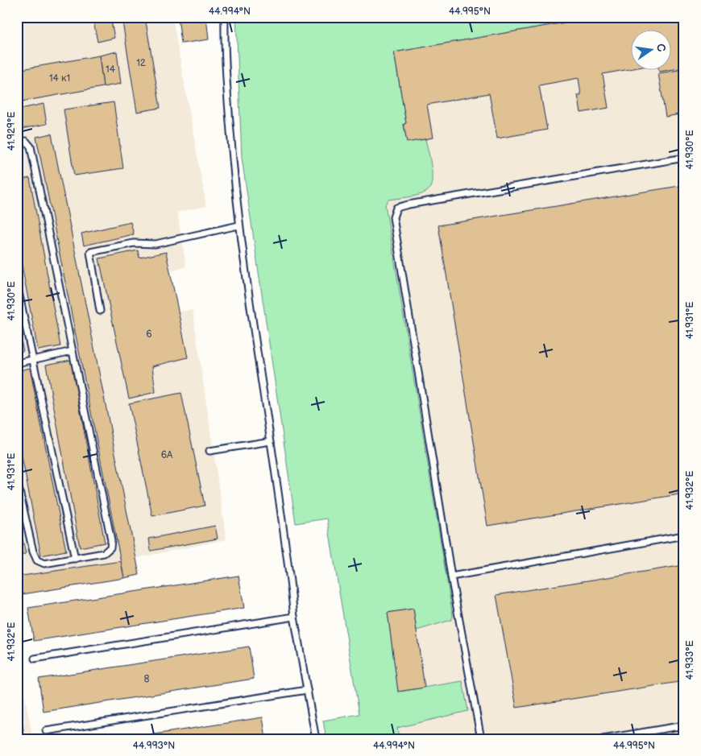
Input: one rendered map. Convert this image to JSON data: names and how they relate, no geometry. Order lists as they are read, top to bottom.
{
  "house_numbers": [
    "12",
    "14",
    "14 к1",
    "6",
    "6А",
    "8"
  ],
  "north": "right",
  "coordinates": [
    "44.994°N",
    "44.995°N",
    "41.929°E",
    "41.930°E",
    "41.931°E",
    "41.932°E",
    "41.933°E",
    "44.993°N"
  ]
}
